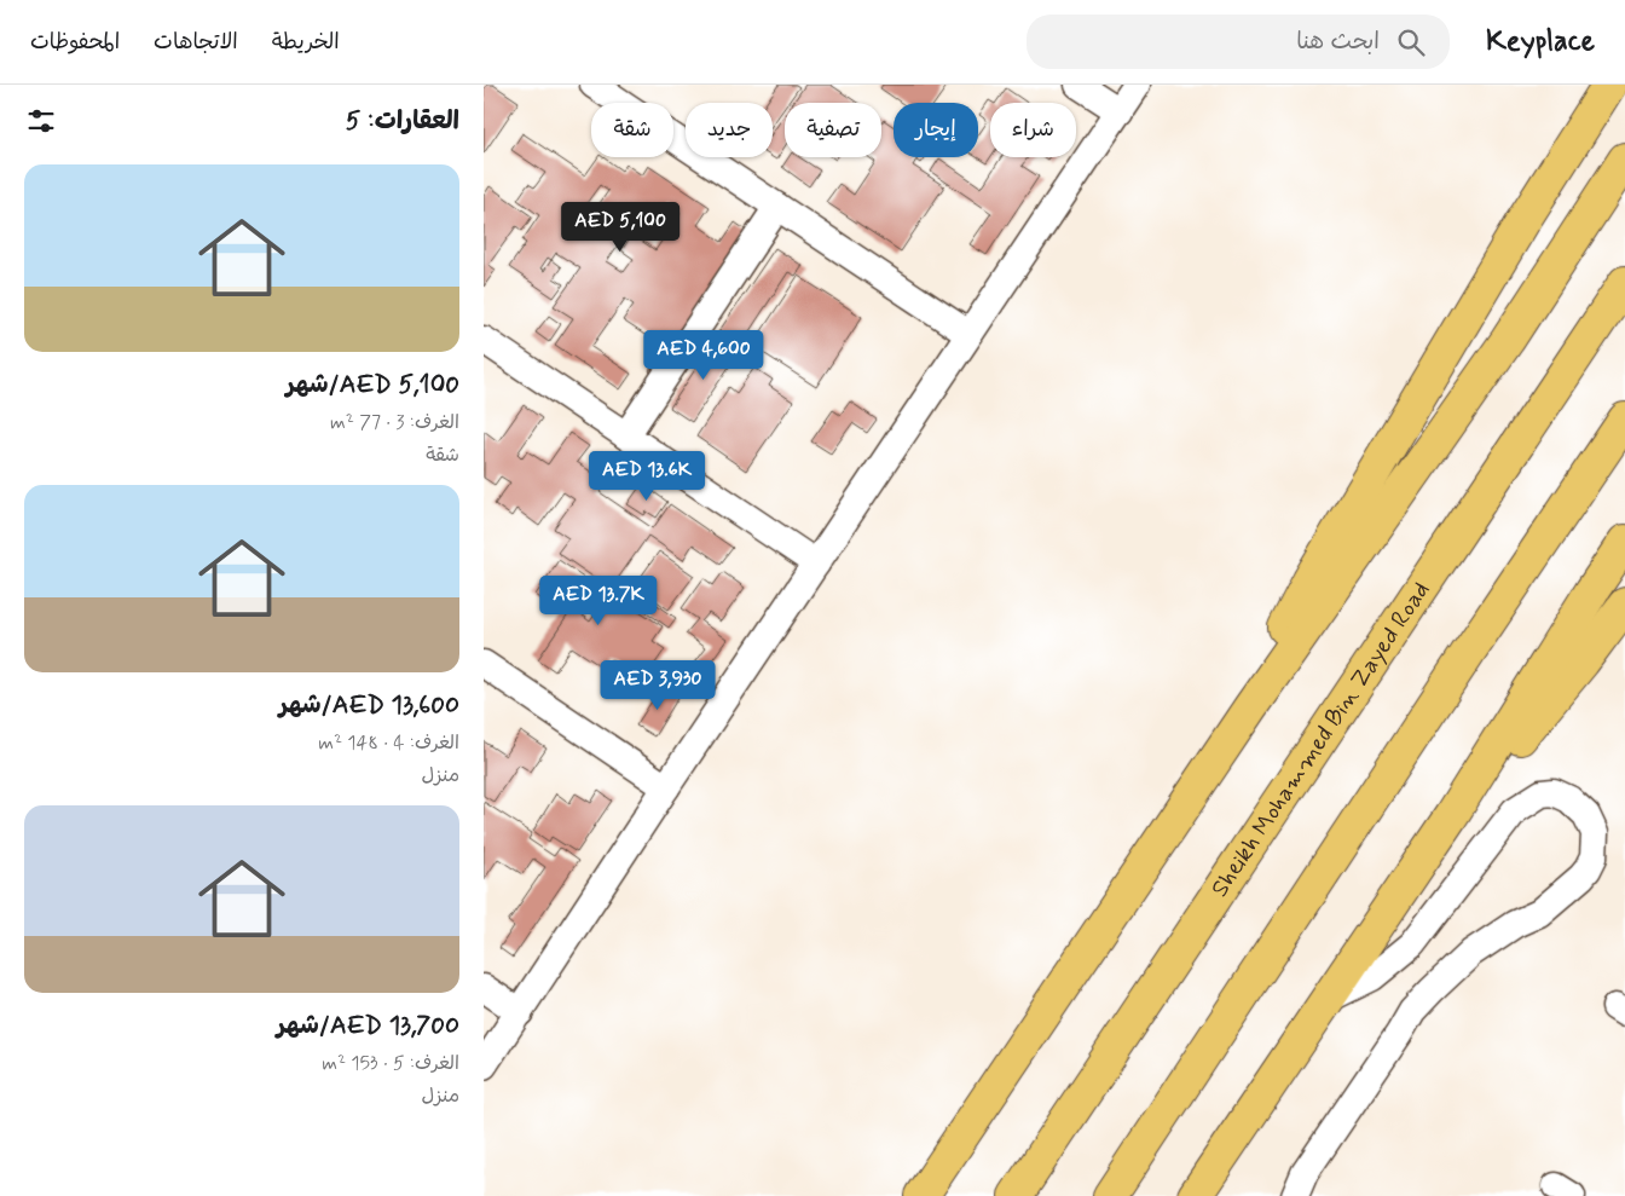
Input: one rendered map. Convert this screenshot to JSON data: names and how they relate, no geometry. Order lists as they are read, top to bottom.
{
  "streets": {
    "highway": ["Sheikh Mohammed Bin Zayed Road"]
  },
  "page": {
    "header": "Keyplace",
    "search": "ابحث هنا",
    "nav": ["الخريطة", "الاتجاهات", "المحفوظات"],
    "heading": "العقارات: 5",
    "chip": [
      "شراء",
      "إيجار",
      "تصفية",
      "جديد",
      "شقة"
    ],
    "list": [
      {
        "name": "AED 5,100/شهر",
        "note": "الغرف: 3 · 77 m² · شقة"
      },
      {
        "name": "AED 13,600/شهر",
        "note": "الغرف: 4 · 148 m² · منزل"
      },
      {
        "name": "AED 13,700/شهر",
        "note": "الغرف: 5 · 153 m² · منزل"
      }
    ],
    "price": [
      "AED 5,100",
      "AED 4,600",
      "AED 13.6K",
      "AED 13.7K",
      "AED 3,930"
    ]
  }
}
